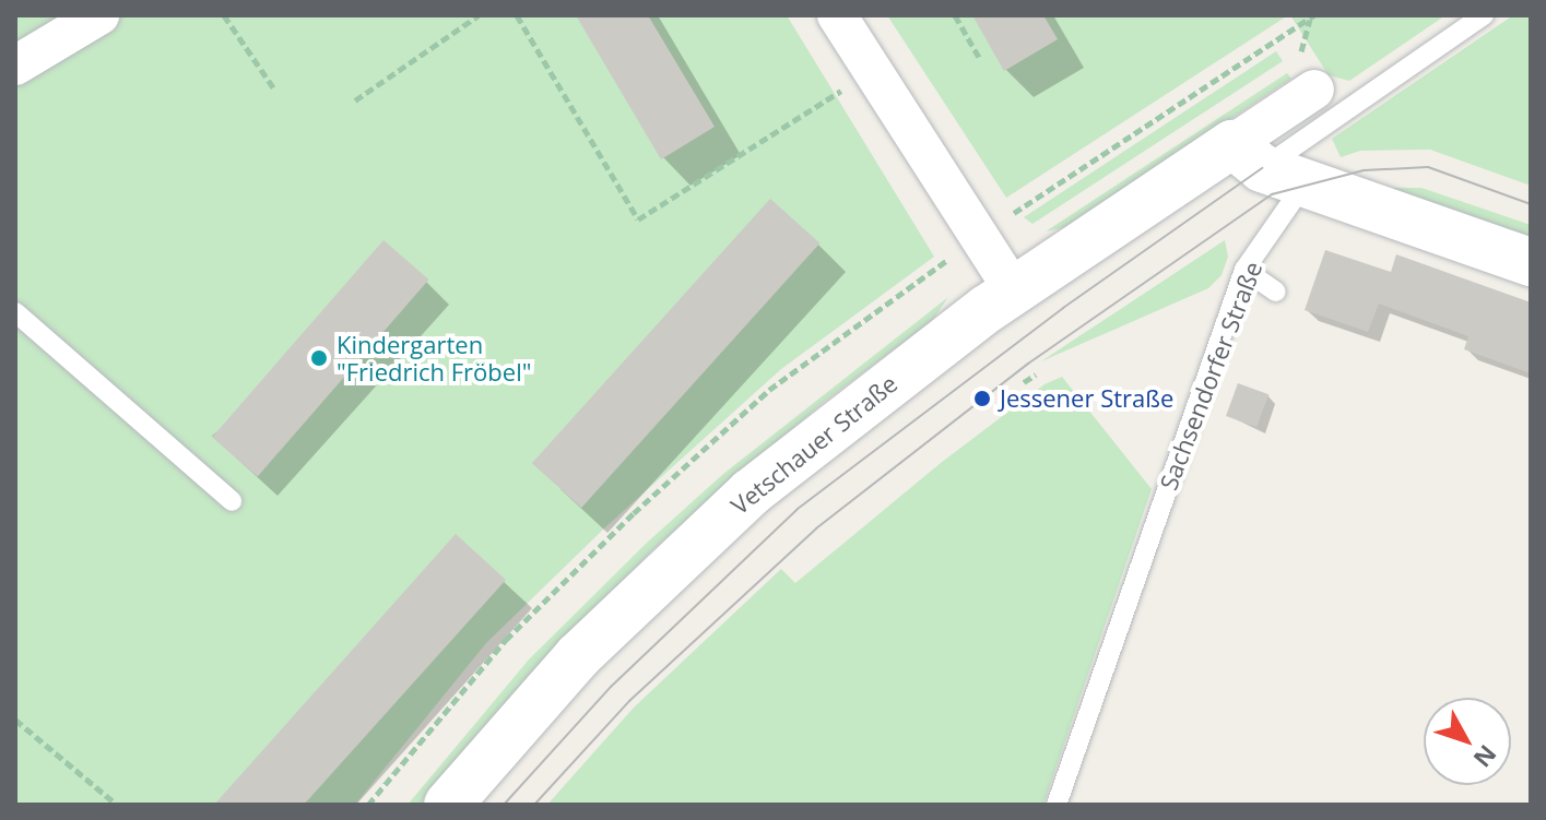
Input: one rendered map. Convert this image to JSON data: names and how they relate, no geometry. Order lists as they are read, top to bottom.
{
  "streets": {
    "street": ["Vetschauer Straße"],
    "lane": ["Sachsendorfer Straße"]
  },
  "crossings": [
    ["Sachsendorfer Straße", "Vetschauer Straße"]
  ],
  "places": ["Kindergarten \"Friedrich Fröbel\"", "Jessener Straße"],
  "north": "bottom right"
}
